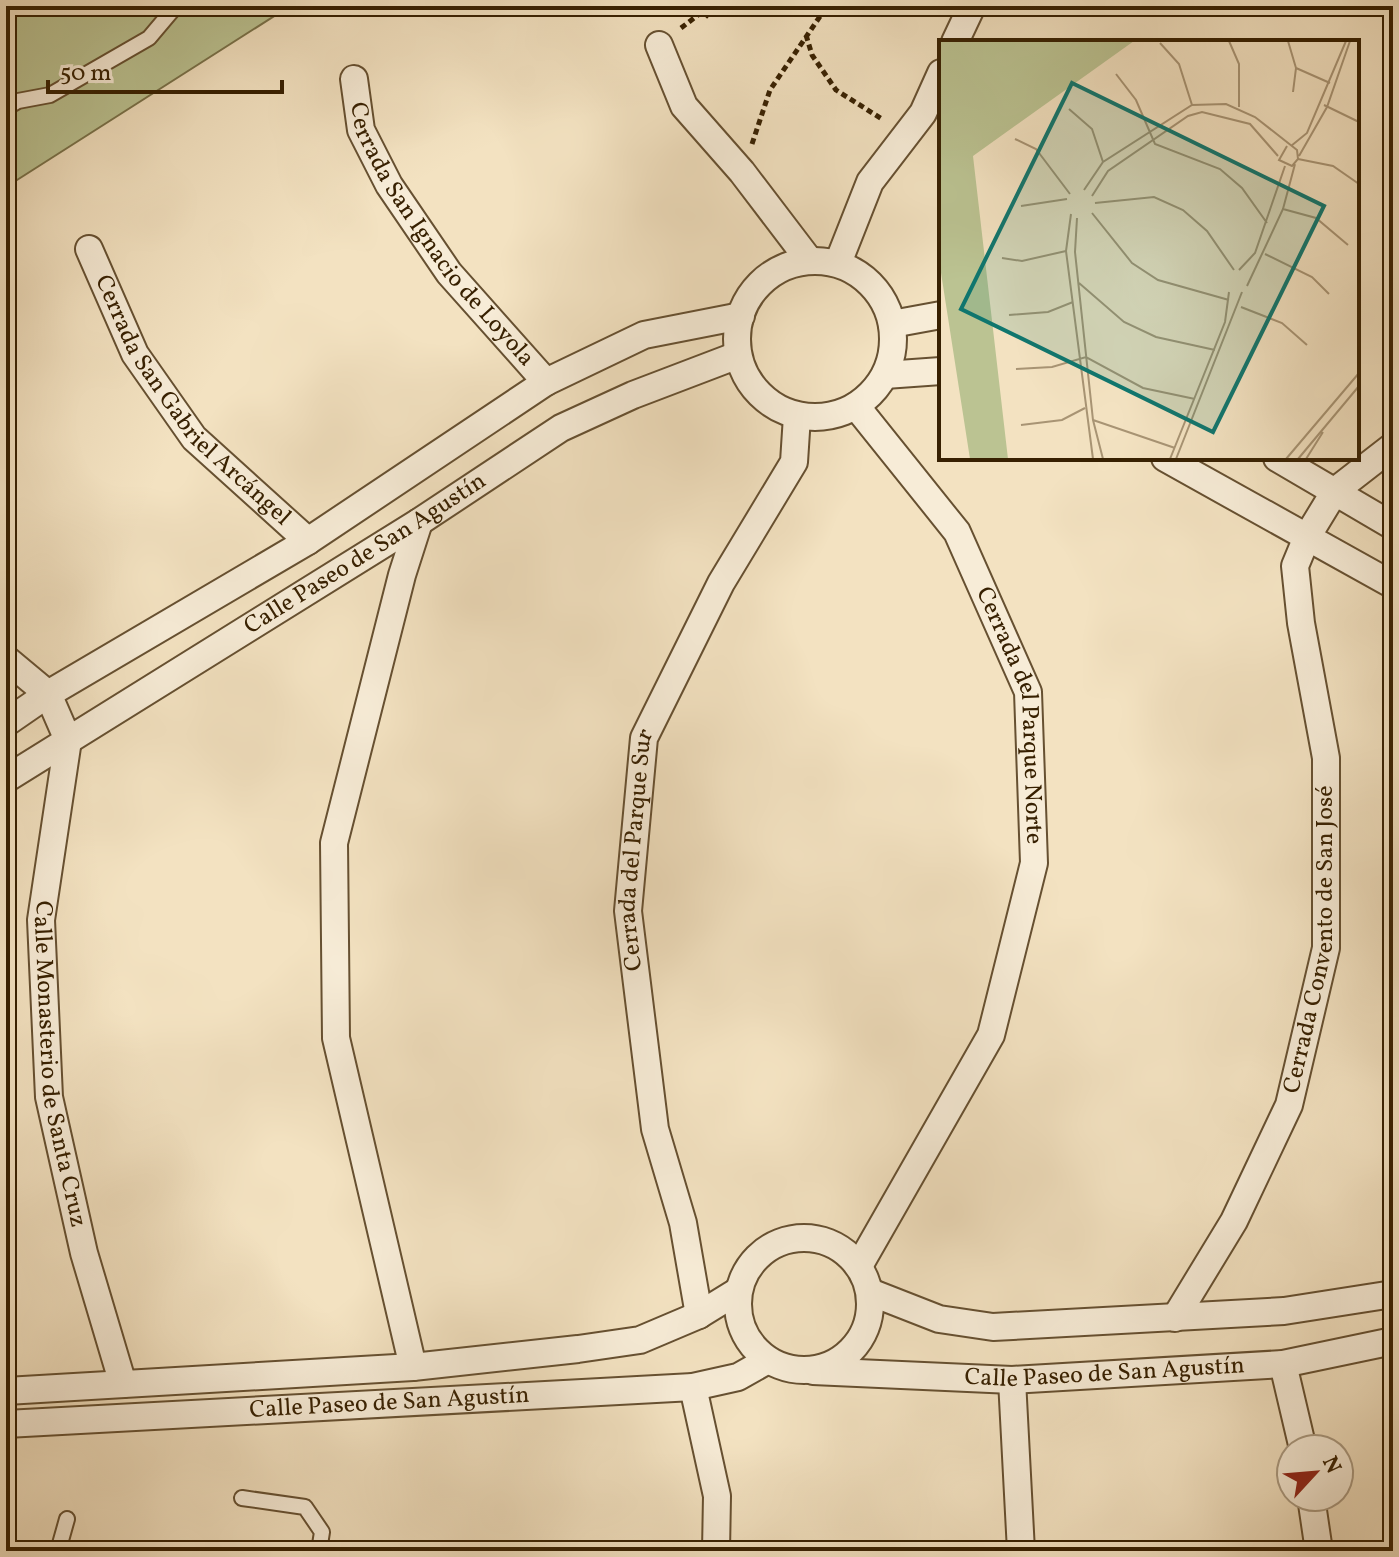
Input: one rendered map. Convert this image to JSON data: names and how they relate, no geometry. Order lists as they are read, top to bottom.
{
  "streets": {
    "street": [
      "Cerrada San Ignacio de Loyola",
      "Cerrada San Gabriel Arcángel",
      "Calle Paseo de San Agustín",
      "Cerrada del Parque Norte",
      "Cerrada del Parque Sur",
      "Cerrada Convento de San José",
      "Calle Monasterio de Santa Cruz"
    ]
  },
  "crossings": [
    ["Cerrada San Ignacio de Loyola", "Calle Paseo de San Agustín"],
    ["Cerrada San Gabriel Arcángel", "Calle Paseo de San Agustín"],
    ["Calle Paseo de San Agustín", "Cerrada del Parque Norte"],
    ["Calle Paseo de San Agustín", "Cerrada del Parque Sur"],
    ["Calle Paseo de San Agustín", "Cerrada Convento de San José"],
    ["Calle Paseo de San Agustín", "Calle Monasterio de Santa Cruz"],
    ["Cerrada del Parque Norte", "Cerrada del Parque Sur"]
  ],
  "scale_bar": "50 m",
  "north": "top right"
}
